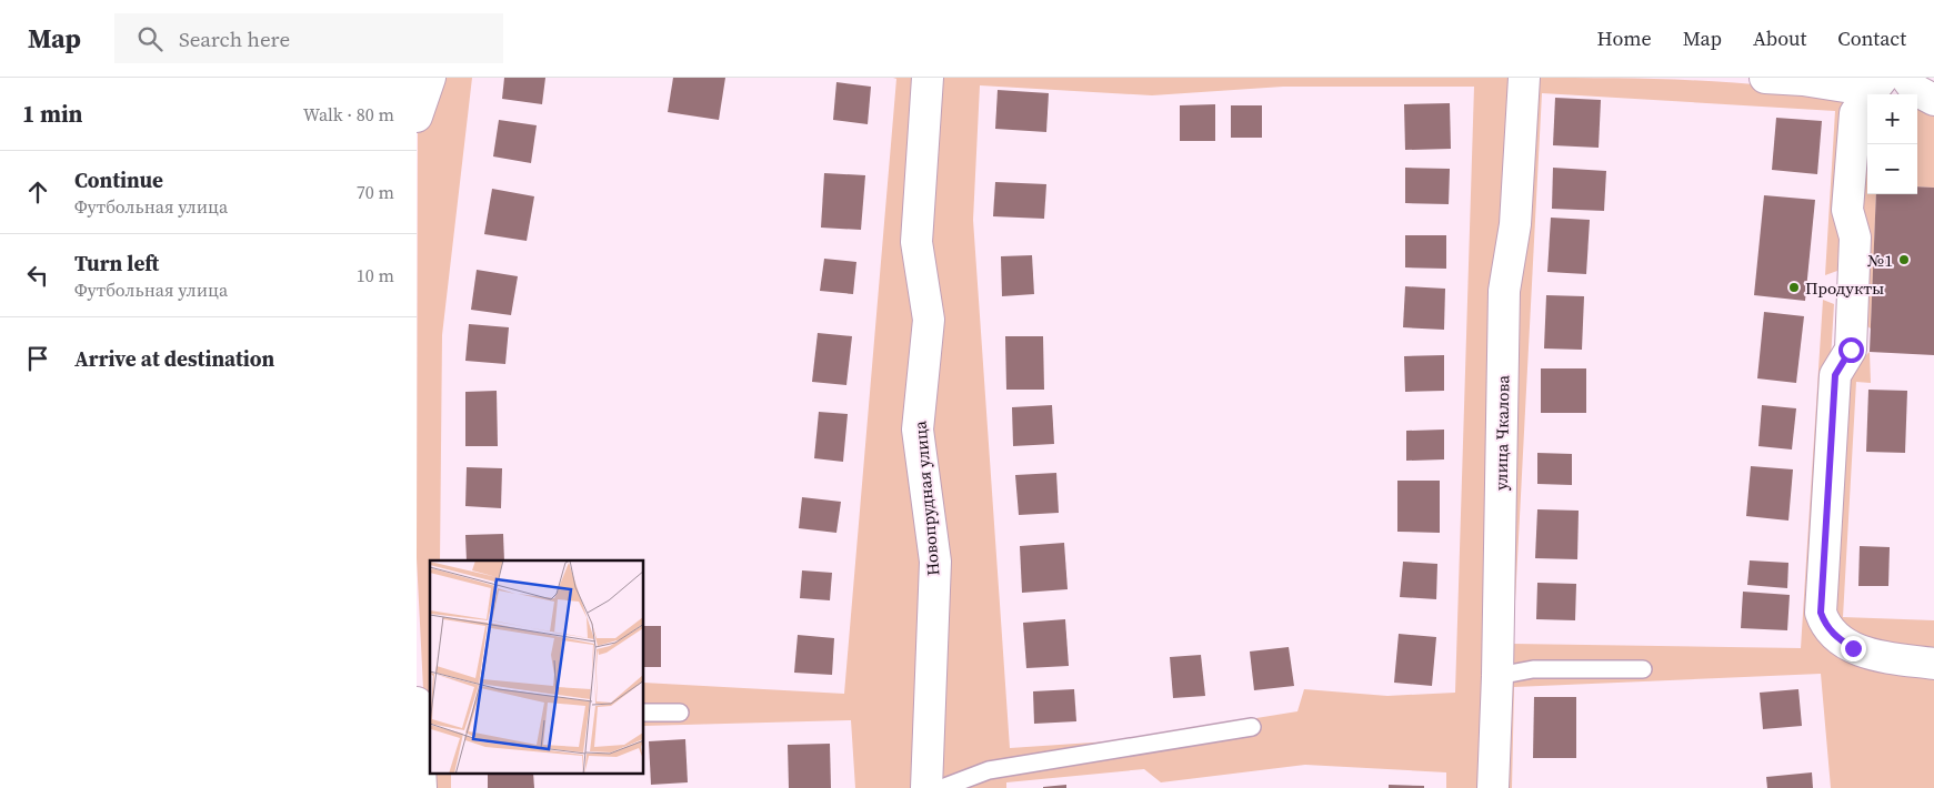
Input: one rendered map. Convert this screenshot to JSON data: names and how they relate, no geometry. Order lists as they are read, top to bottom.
{
  "streets": {
    "street": ["улица Чкалова", "Новопрудная улица"]
  },
  "places": ["№1", "Продукты"],
  "page": {
    "header": "Map",
    "search": "Search here",
    "nav": [
      "Home",
      "Map",
      "About",
      "Contact"
    ],
    "heading": ["1 min", "Walk · 80 m"],
    "map_buttons": ["+", "−"],
    "list": [
      ["Continue", "Футбольная улица", "70 m"],
      ["Turn left", "Футбольная улица", "10 m"],
      "Arrive at destination"
    ]
  }
}
